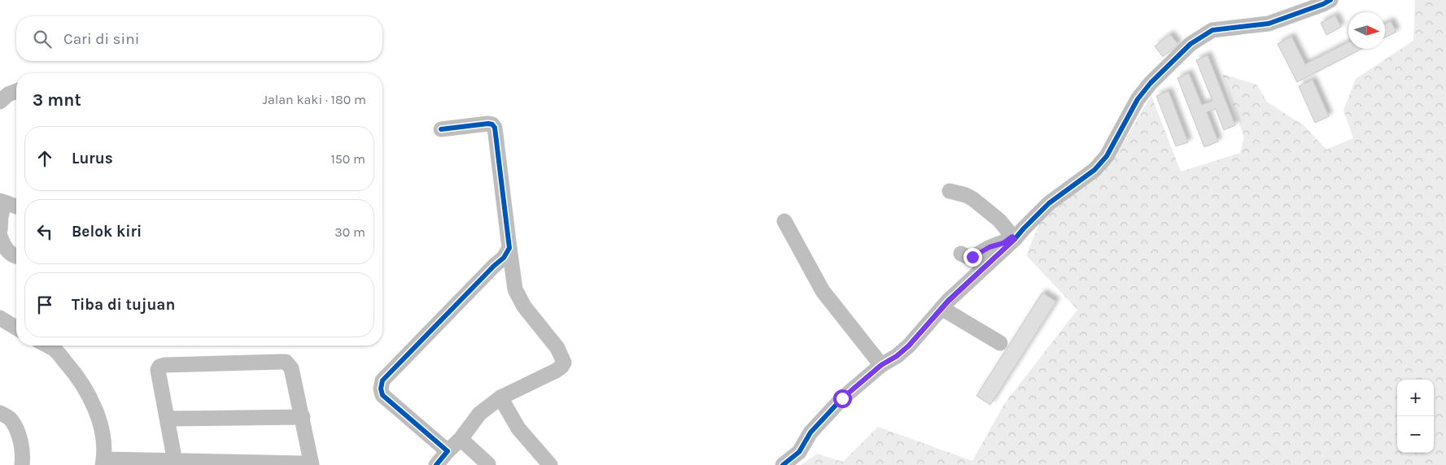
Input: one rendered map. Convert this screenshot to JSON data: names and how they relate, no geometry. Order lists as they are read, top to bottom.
{
  "north": "right",
  "page": {
    "search": "Cari di sini",
    "heading": ["3 mnt", "Jalan kaki · 180 m"],
    "list": [
      ["Lurus", "150 m"],
      ["Belok kiri", "30 m"],
      "Tiba di tujuan"
    ],
    "map_buttons": ["+", "−"]
  }
}
